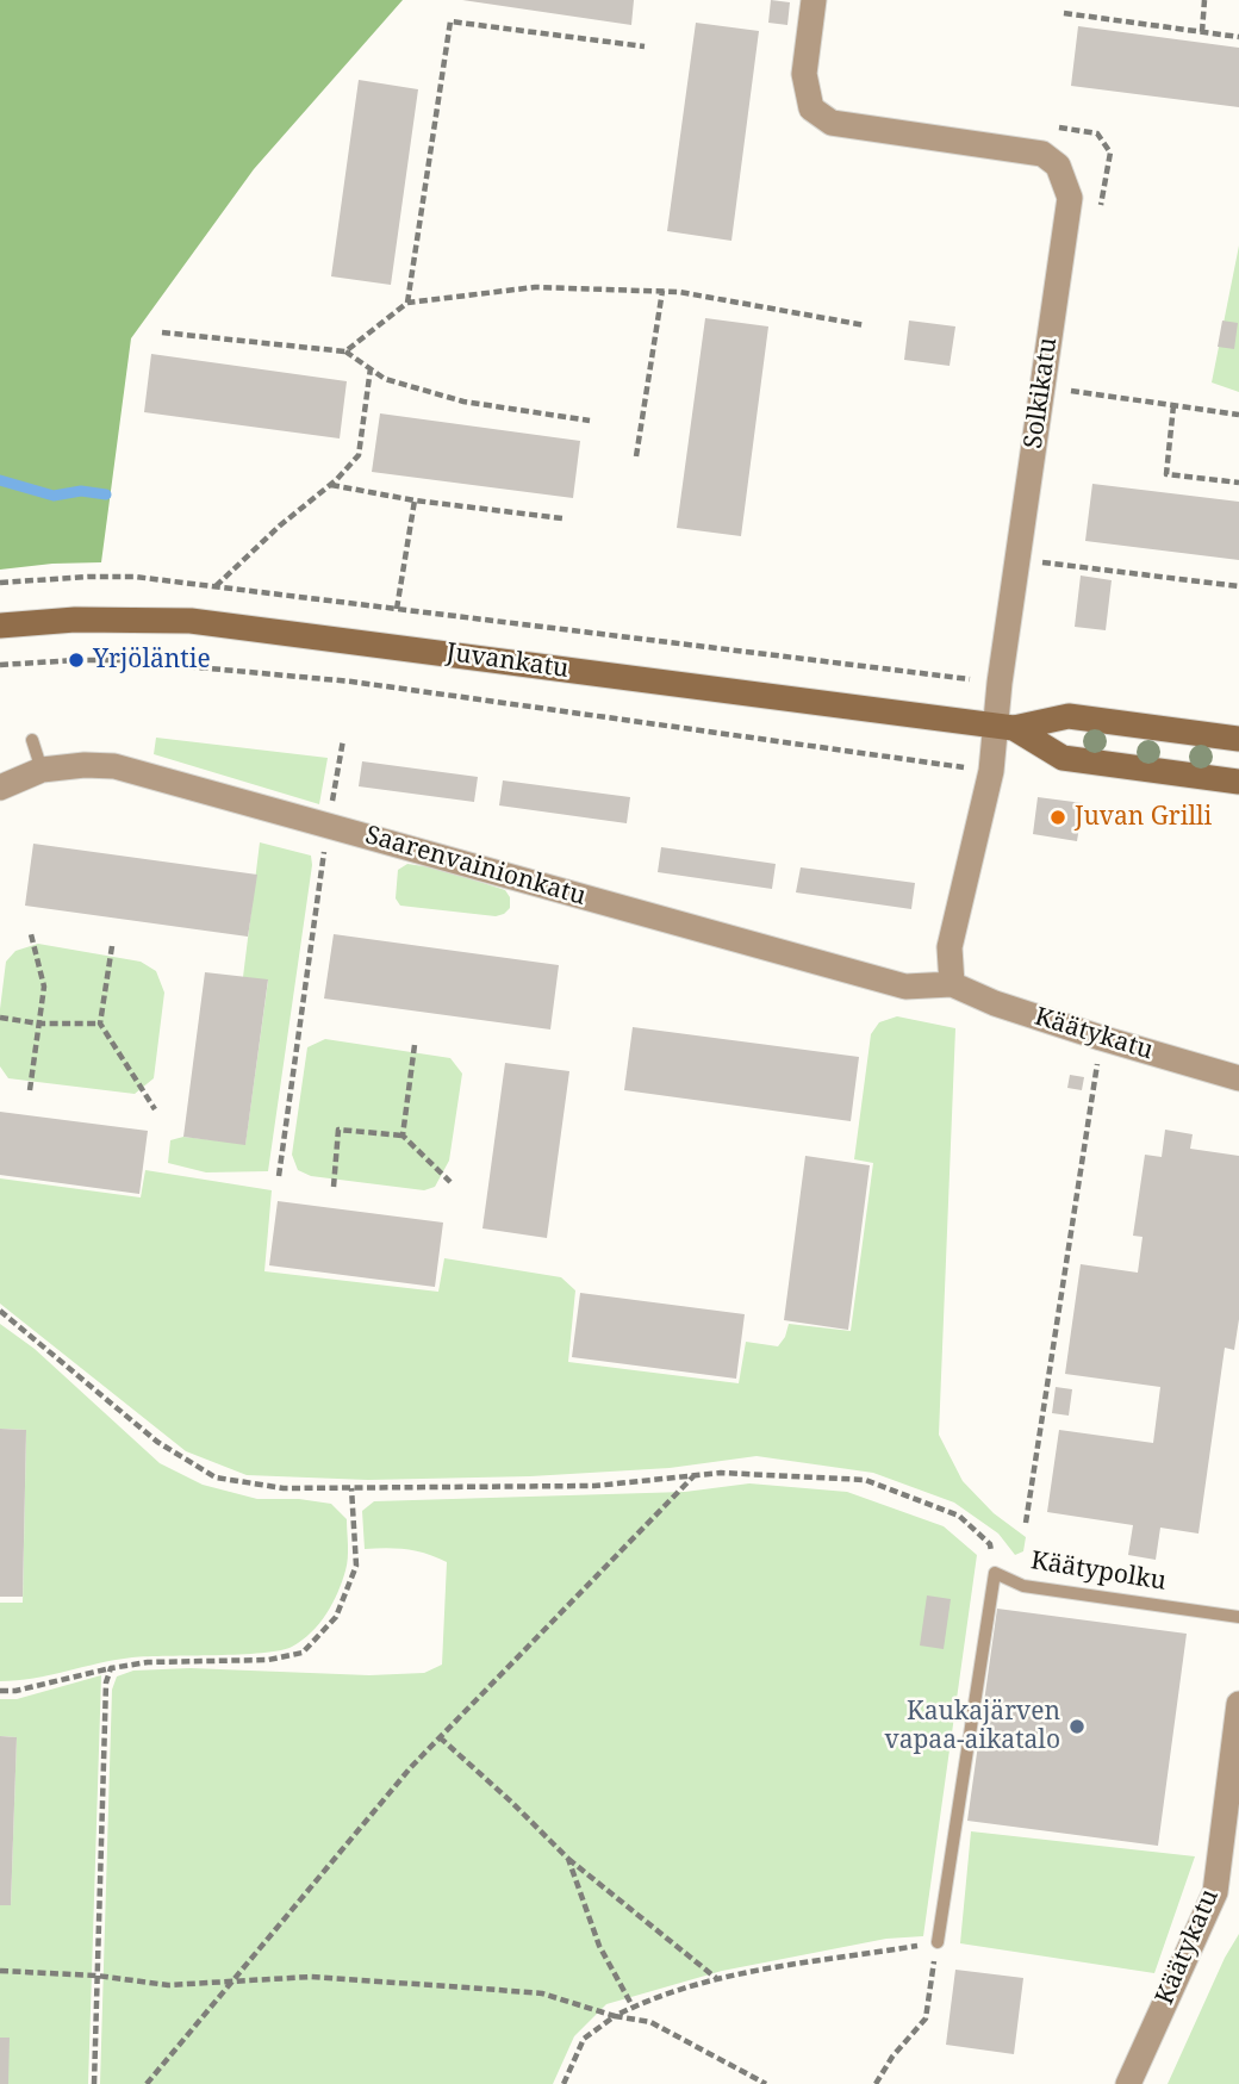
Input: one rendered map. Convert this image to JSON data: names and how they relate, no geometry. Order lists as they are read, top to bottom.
{
  "streets": {
    "main road": ["Juvankatu"],
    "street": ["Solkikatu", "Saarenvainionkatu", "Käätykatu"],
    "lane": ["Käätypolku"]
  },
  "crossings": [
    ["Solkikatu", "Juvankatu"],
    ["Solkikatu", "Saarenvainionkatu"],
    ["Solkikatu", "Käätykatu"],
    ["Saarenvainionkatu", "Käätykatu"]
  ],
  "places": ["Yrjöläntie", "Juvan Grilli", "Kaukajärven vapaa-aikatalo"]
}
